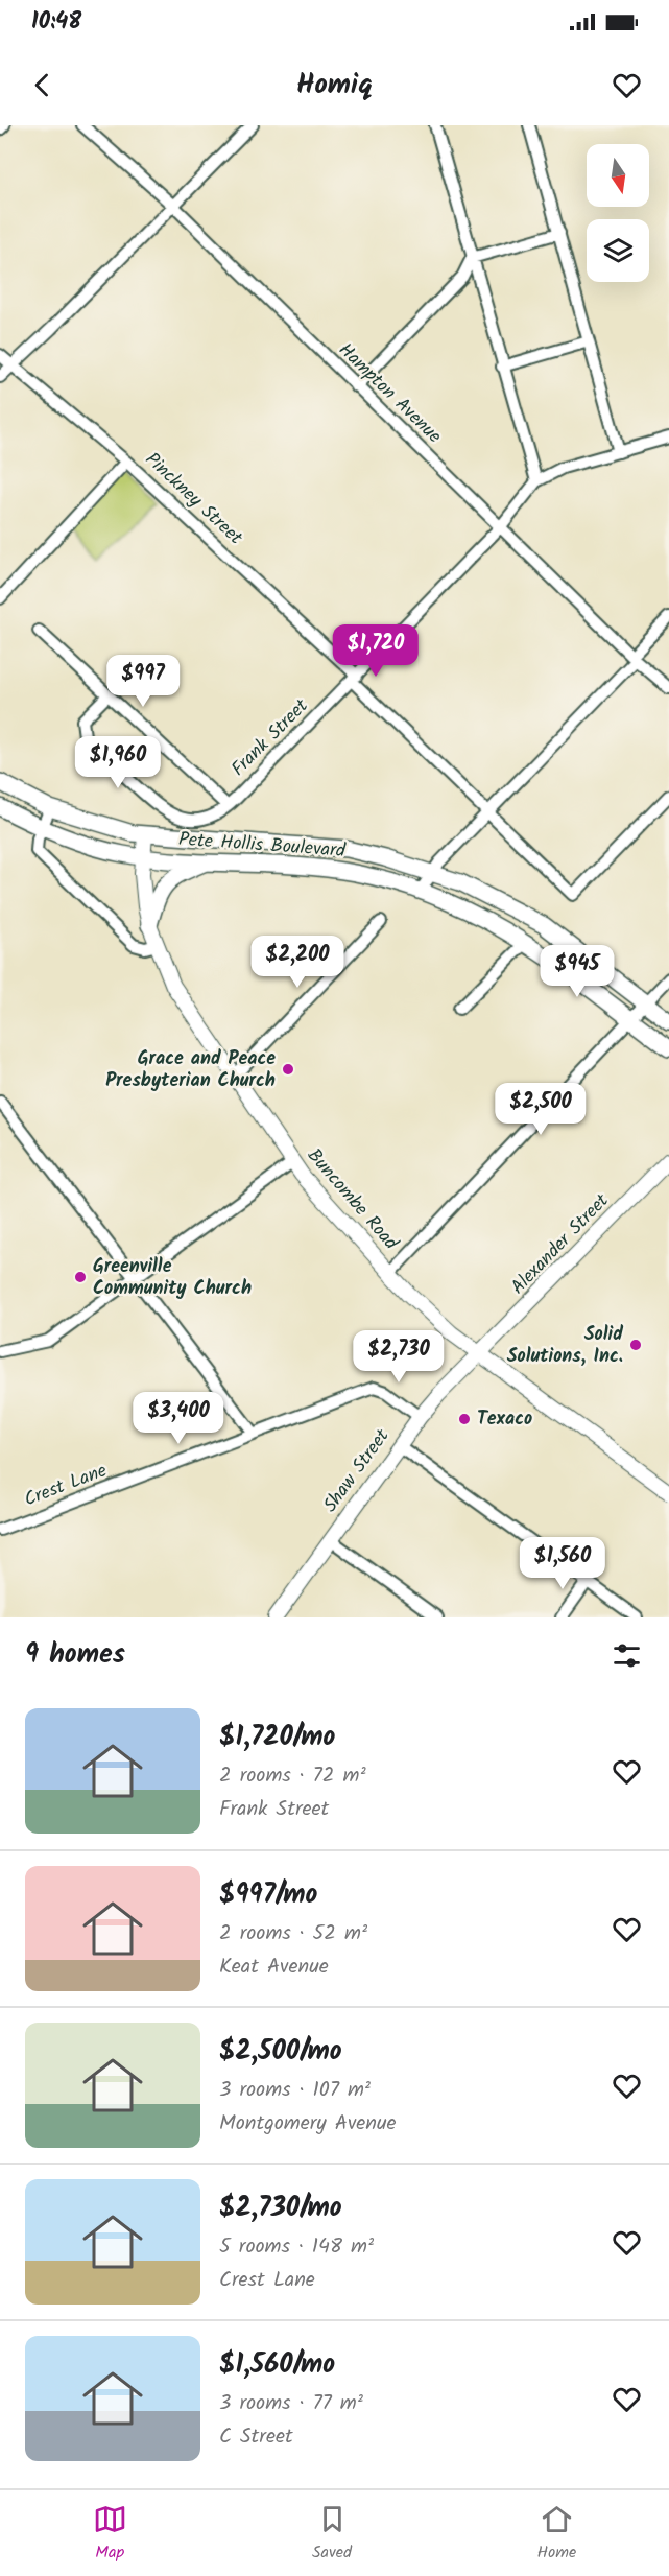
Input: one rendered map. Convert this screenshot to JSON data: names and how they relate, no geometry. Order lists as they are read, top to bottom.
{
  "streets": {
    "main road": ["Pete Hollis Boulevard"],
    "street": [
      "Hampton Avenue",
      "Pinckney Street",
      "Frank Street",
      "Buncombe Road",
      "Alexander Street",
      "Shaw Street",
      "Crest Lane"
    ]
  },
  "crossings": [
    ["Hampton Avenue", "Frank Street"],
    ["Pinckney Street", "Frank Street"],
    ["Pete Hollis Boulevard", "Buncombe Road"],
    ["Buncombe Road", "Alexander Street"],
    ["Buncombe Road", "Shaw Street"],
    ["Alexander Street", "Shaw Street"],
    ["Shaw Street", "Crest Lane"]
  ],
  "places": [
    "Grace and Peace Presbyterian Church",
    "Greenville Community Church",
    "Solid Solutions, Inc.",
    "Texaco"
  ],
  "north": "bottom",
  "page": {
    "status": "10:48",
    "header": "Homiq",
    "price": [
      "$1,720",
      "$997",
      "$1,960",
      "$2,200",
      "$945",
      "$2,500",
      "$2,730",
      "$3,400",
      "$1,560"
    ],
    "heading": "9 homes",
    "list": [
      {
        "name": "$1,720/mo",
        "note": "2 rooms · 72 m² · Frank Street"
      },
      {
        "name": "$997/mo",
        "note": "2 rooms · 52 m² · Keat Avenue"
      },
      {
        "name": "$2,500/mo",
        "note": "3 rooms · 107 m² · Montgomery Avenue"
      },
      {
        "name": "$2,730/mo",
        "note": "5 rooms · 148 m² · Crest Lane"
      },
      {
        "name": "$1,560/mo",
        "note": "3 rooms · 77 m² · C Street"
      }
    ],
    "tabs": ["Map", "Saved", "Home"]
  }
}
